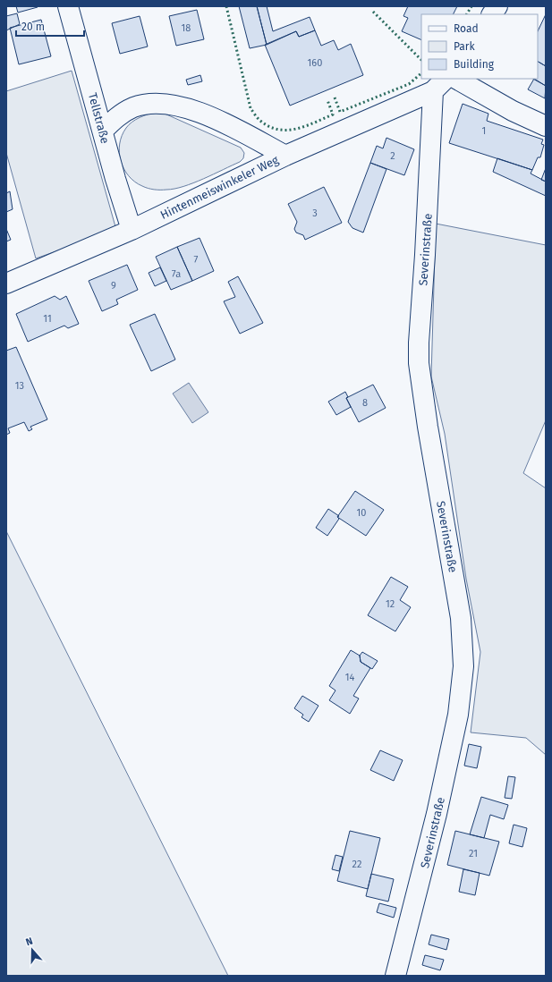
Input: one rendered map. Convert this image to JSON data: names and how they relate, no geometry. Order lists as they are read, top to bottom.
{
  "streets": {
    "street": ["Tellstraße", "Hintenmeiswinkeler Weg", "Severinstraße"]
  },
  "crossings": [
    ["Tellstraße", "Hintenmeiswinkeler Weg"],
    ["Hintenmeiswinkeler Weg", "Severinstraße"]
  ],
  "house_numbers": [
    "18",
    "160",
    "1",
    "2",
    "3",
    "7",
    "7a",
    "9",
    "11",
    "13",
    "8",
    "10",
    "12",
    "14",
    "21",
    "22"
  ],
  "legend": ["Road", "Park", "Building"],
  "scale_bar": "20 m",
  "north": "top"
}
